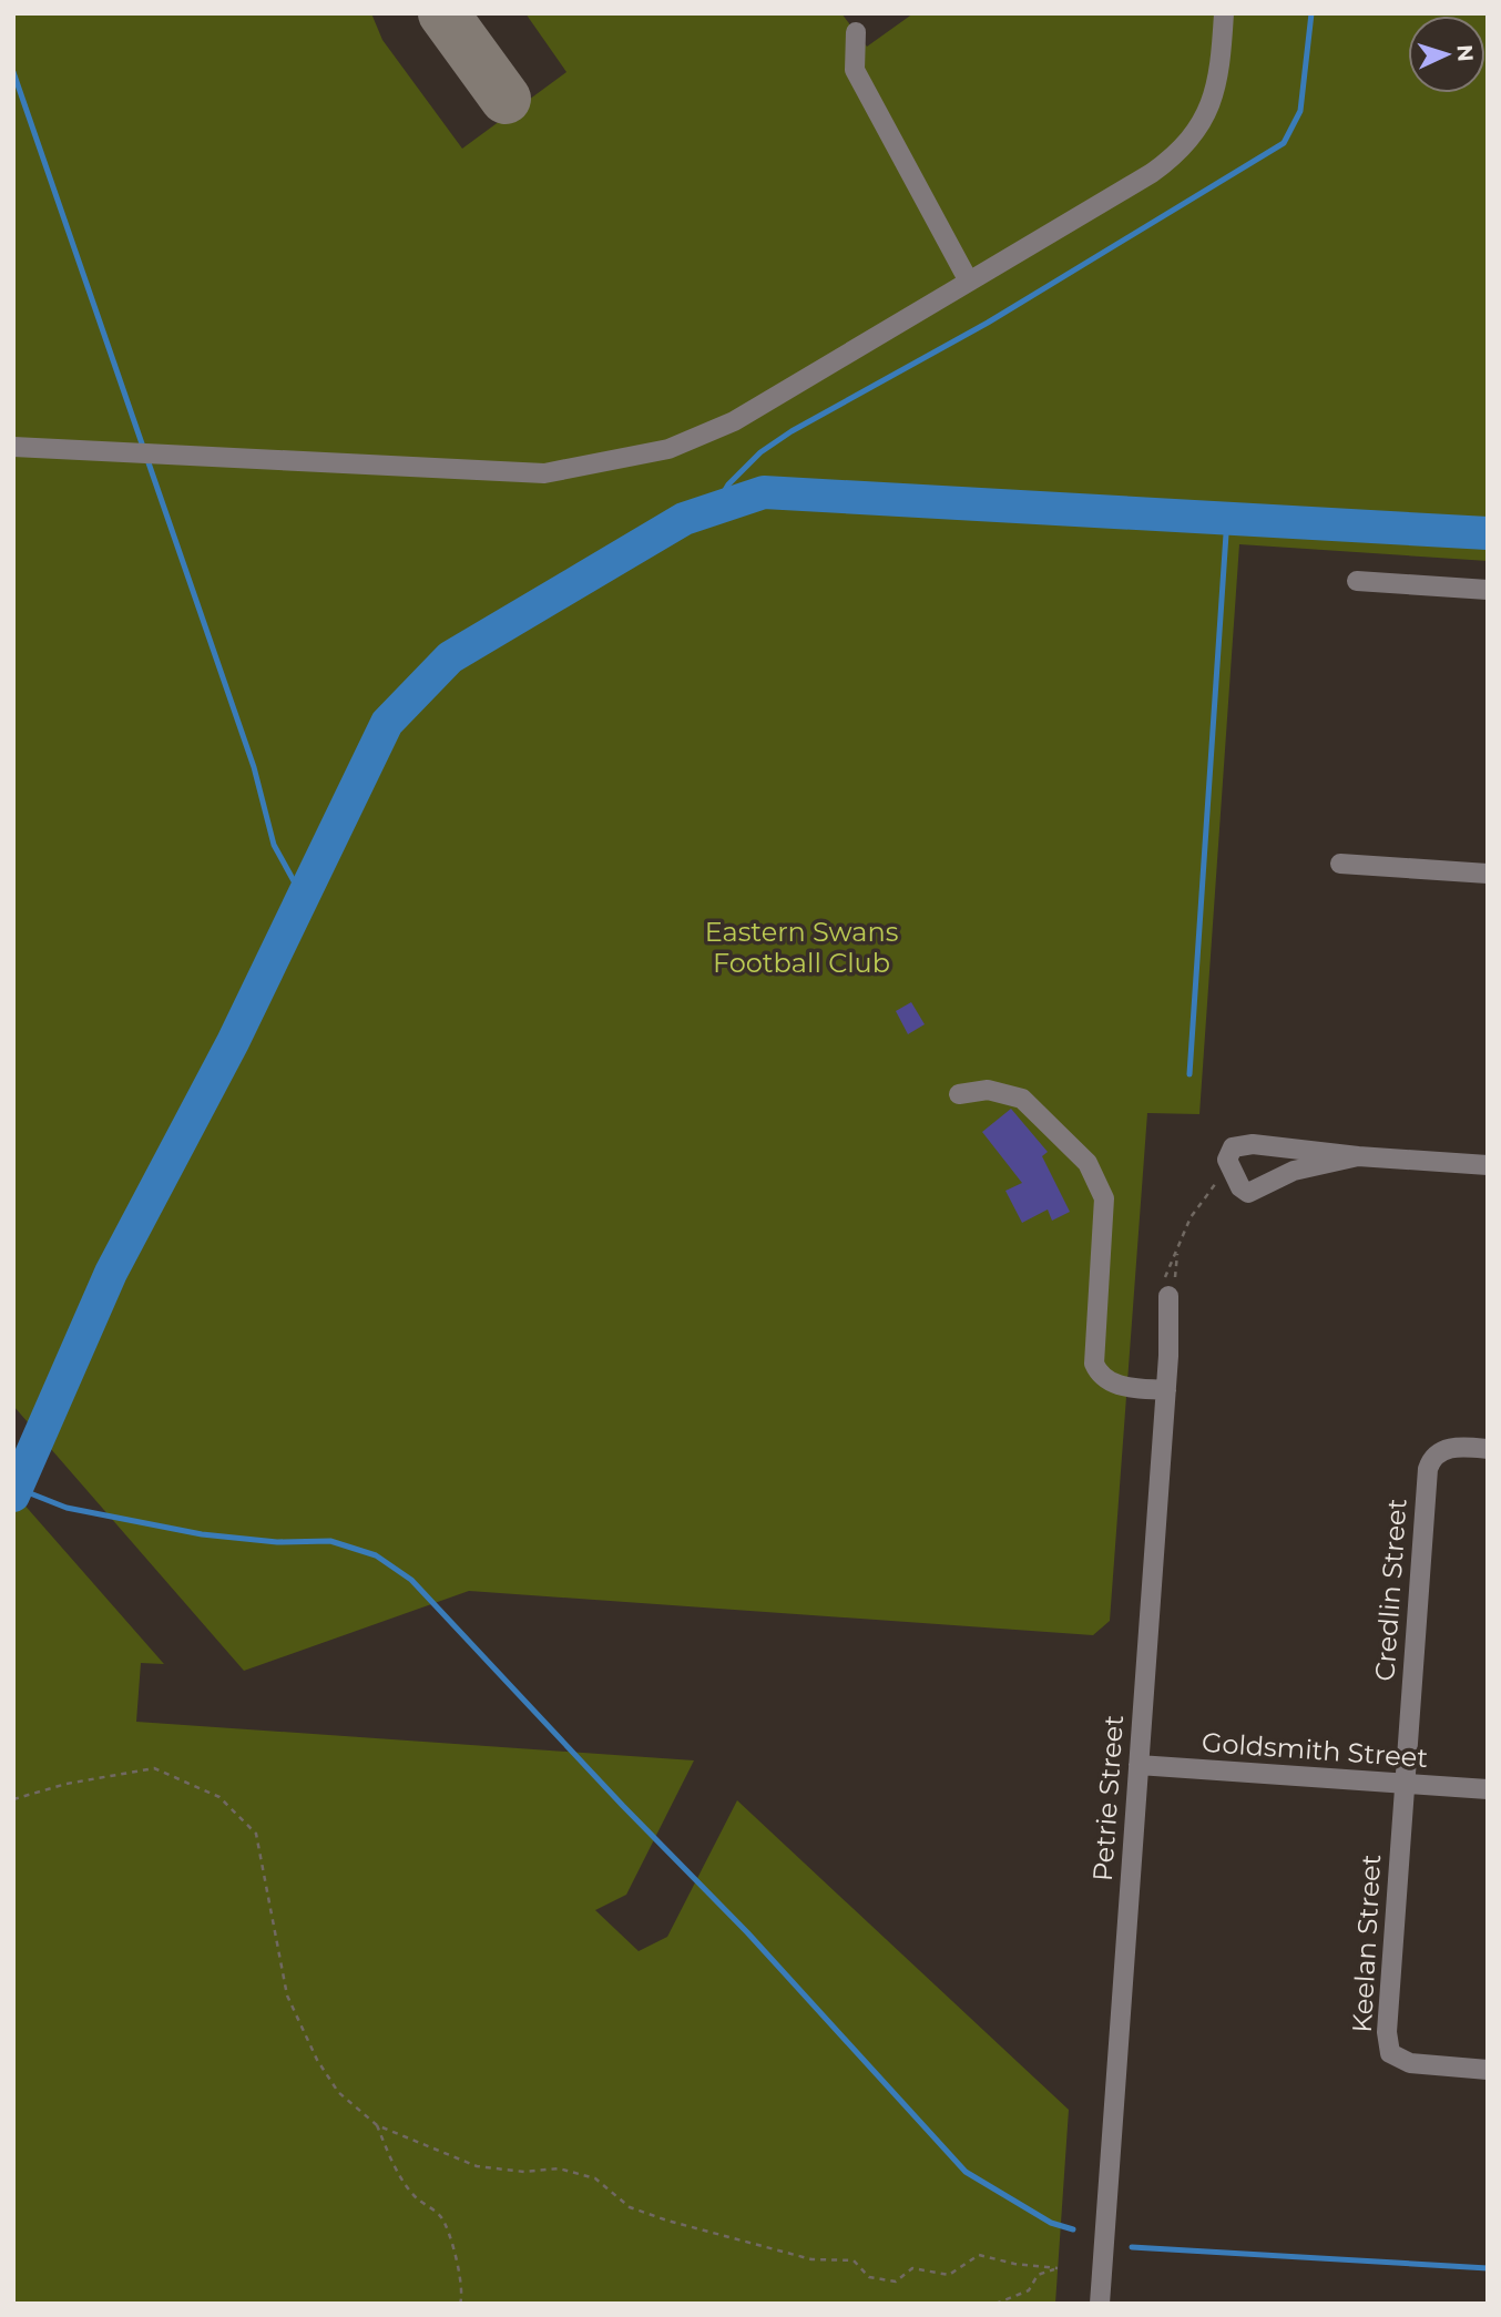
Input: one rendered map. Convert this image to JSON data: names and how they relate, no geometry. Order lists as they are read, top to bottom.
{
  "streets": {
    "street": [
      "Credlin Street",
      "Goldsmith Street",
      "Petrie Street",
      "Keelan Street"
    ]
  },
  "crossings": [
    ["Credlin Street", "Goldsmith Street"],
    ["Credlin Street", "Keelan Street"],
    ["Goldsmith Street", "Petrie Street"],
    ["Goldsmith Street", "Keelan Street"]
  ],
  "parks": ["Eastern Swans Football Club"],
  "north": "right"
}
